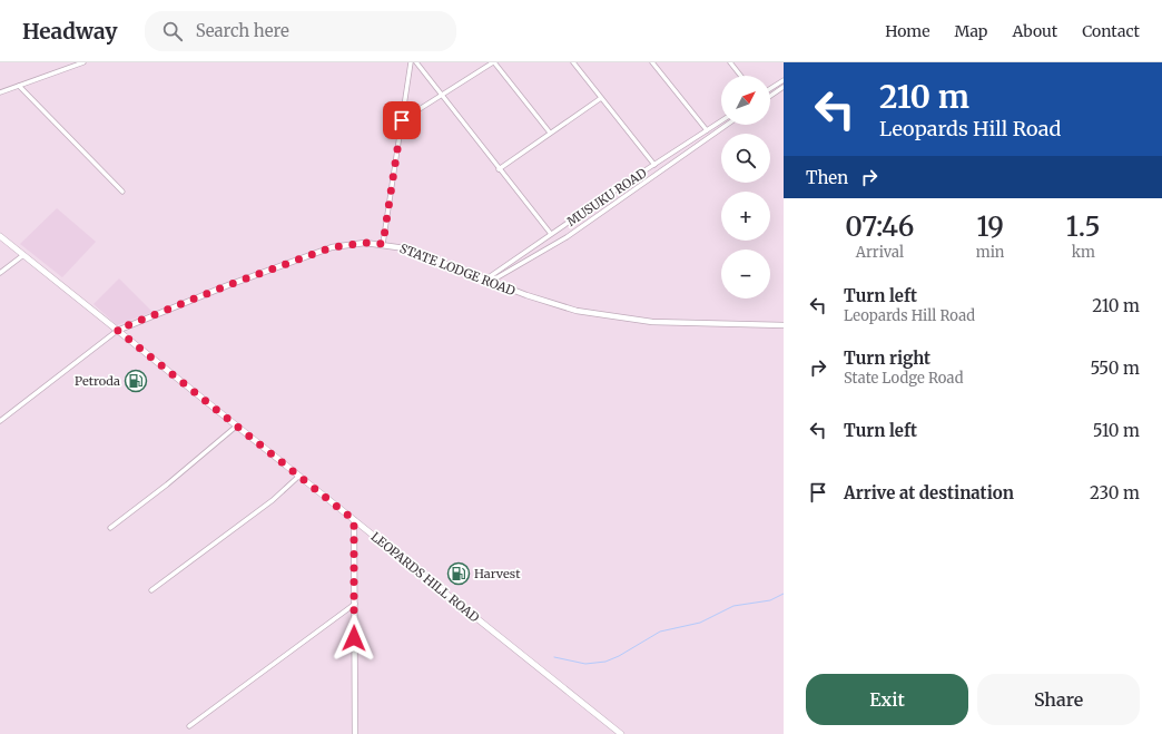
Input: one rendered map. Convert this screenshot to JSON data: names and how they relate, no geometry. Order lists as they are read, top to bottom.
{
  "streets": {
    "main road": ["LEOPARDS HILL ROAD"],
    "street": ["MUSUKU ROAD", "STATE LODGE ROAD"]
  },
  "crossings": [
    ["MUSUKU ROAD", "STATE LODGE ROAD"],
    ["STATE LODGE ROAD", "LEOPARDS HILL ROAD"]
  ],
  "places": {
    "fuel station": ["Petroda", "Harvest"]
  },
  "north": "top right",
  "page": {
    "header": "Headway",
    "search": "Search here",
    "nav": [
      "Home",
      "Map",
      "About",
      "Contact"
    ],
    "turn": ["210 m", "Leopards Hill Road"],
    "map_buttons": ["+", "−"],
    "then": "Then",
    "eta": [
      "07:46",
      "Arrival",
      "19",
      "min",
      "1.5",
      "km"
    ],
    "list": [
      {
        "name": "Turn left",
        "note": "Leopards Hill Road",
        "value": "210 m"
      },
      {
        "name": "Turn right",
        "note": "State Lodge Road",
        "value": "550 m"
      },
      {
        "name": "Turn left",
        "value": "510 m"
      },
      {
        "name": "Arrive at destination",
        "value": "230 m"
      }
    ],
    "buttons": ["Exit", "Share"]
  }
}
